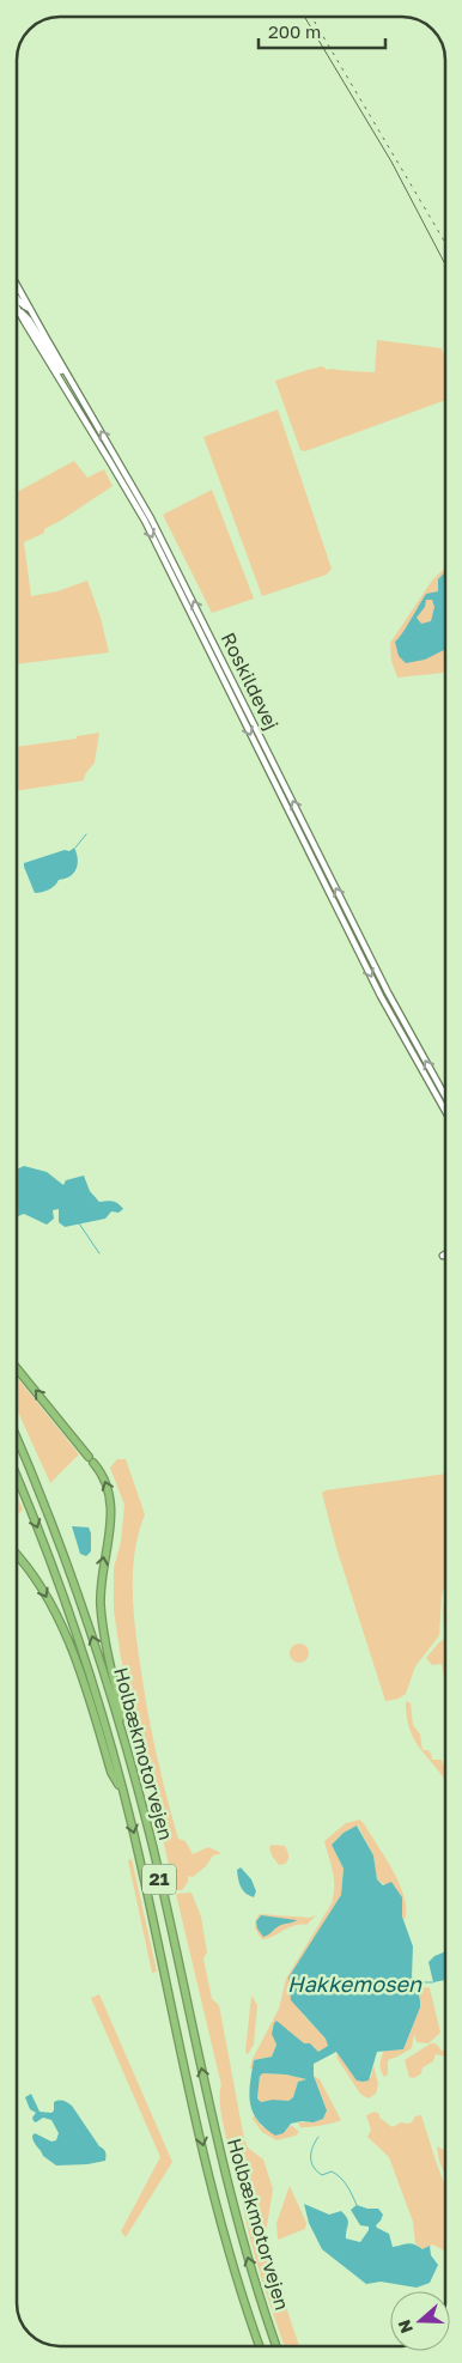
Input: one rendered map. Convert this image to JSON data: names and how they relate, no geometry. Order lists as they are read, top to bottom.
{
  "streets": {
    "highway": ["Holbækmotorvejen", "21"],
    "main road": ["Roskildevej"]
  },
  "water": ["Hakkemosen"],
  "scale_bar": "200 m",
  "north": "left"
}
